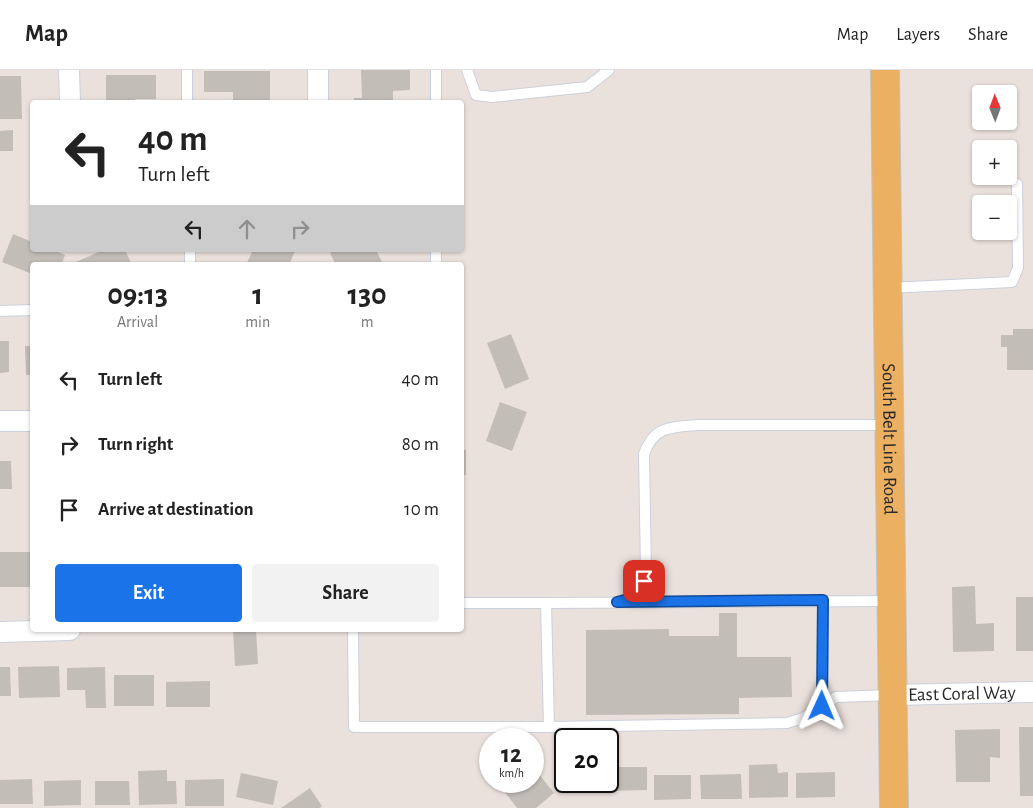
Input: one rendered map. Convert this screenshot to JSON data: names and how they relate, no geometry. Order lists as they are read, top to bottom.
{
  "streets": {
    "main road": ["South Belt Line Road"],
    "street": ["East Coral Way"]
  },
  "crossings": [
    ["South Belt Line Road", "East Coral Way"]
  ],
  "north": "top",
  "page": {
    "header": "Map",
    "nav": ["Map", "Layers", "Share"],
    "map_buttons": ["+", "−"],
    "turn": ["40 m", "Turn left"],
    "eta": [
      "09:13",
      "Arrival",
      "1",
      "min",
      "130",
      "m"
    ],
    "list": [
      {
        "name": "Turn left",
        "value": "40 m"
      },
      {
        "name": "Turn right",
        "value": "80 m"
      },
      {
        "name": "Arrive at destination",
        "value": "10 m"
      }
    ],
    "buttons": ["Exit", "Share"],
    "speed": "12 km/h",
    "limit": "20"
  }
}
